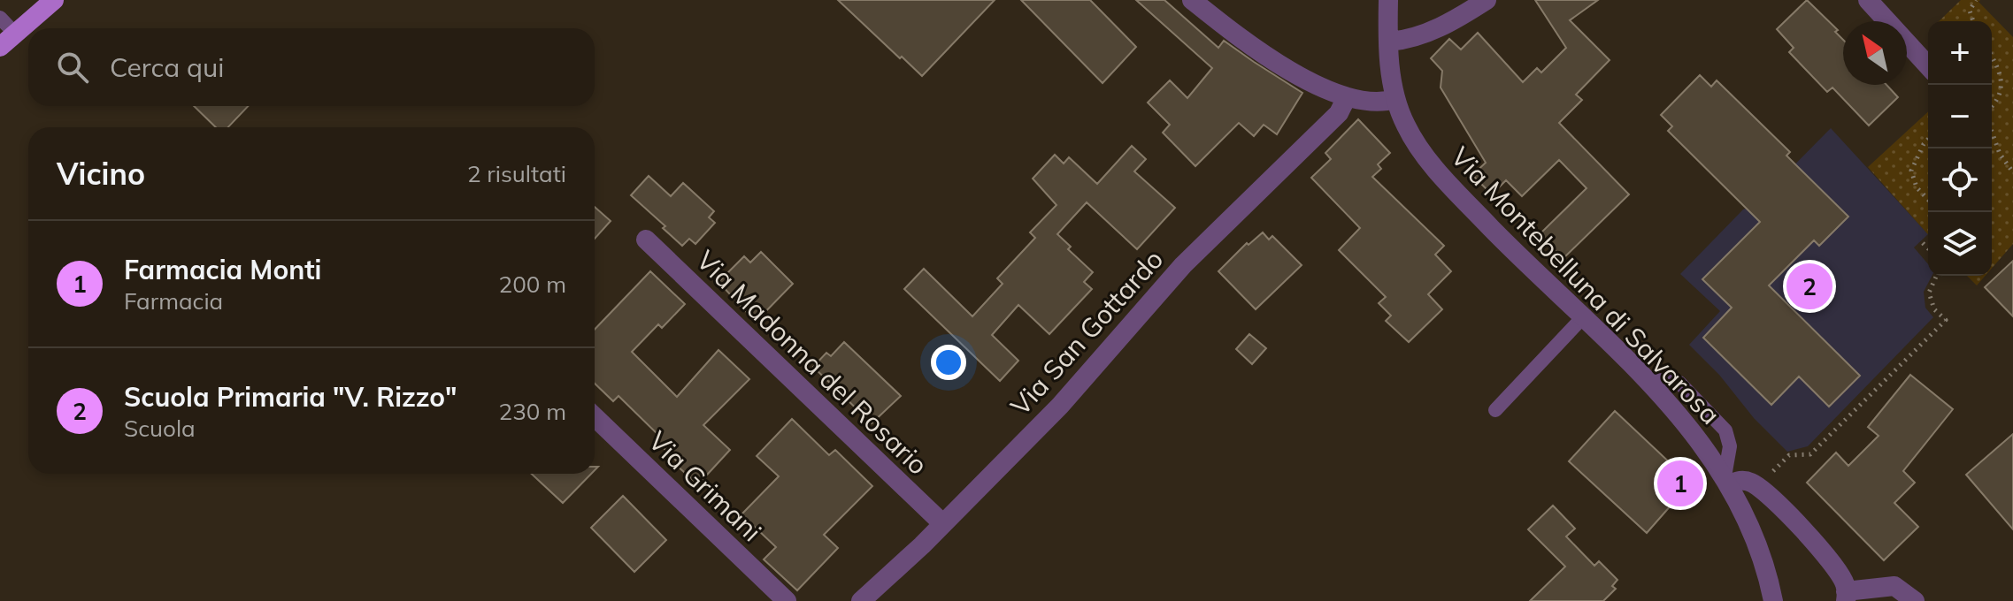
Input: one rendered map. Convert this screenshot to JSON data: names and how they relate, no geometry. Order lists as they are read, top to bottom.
{
  "streets": {
    "street": [
      "Via Montebelluna di Salvarosa",
      "Via San Gottardo",
      "Via Madonna del Rosario",
      "Via Grimani"
    ]
  },
  "crossings": [
    ["Via San Gottardo", "Via Madonna del Rosario"]
  ],
  "north": "top left",
  "page": {
    "map_buttons": ["+", "−"],
    "search": "Cerca qui",
    "heading": ["Vicino", "2 risultati"],
    "list": [
      {
        "mark": "1",
        "name": "Farmacia Monti",
        "note": "Farmacia",
        "value": "200 m"
      },
      {
        "mark": "2",
        "name": "Scuola Primaria \"V. Rizzo\"",
        "note": "Scuola",
        "value": "230 m"
      }
    ],
    "pins": ["2", "1"]
  }
}
